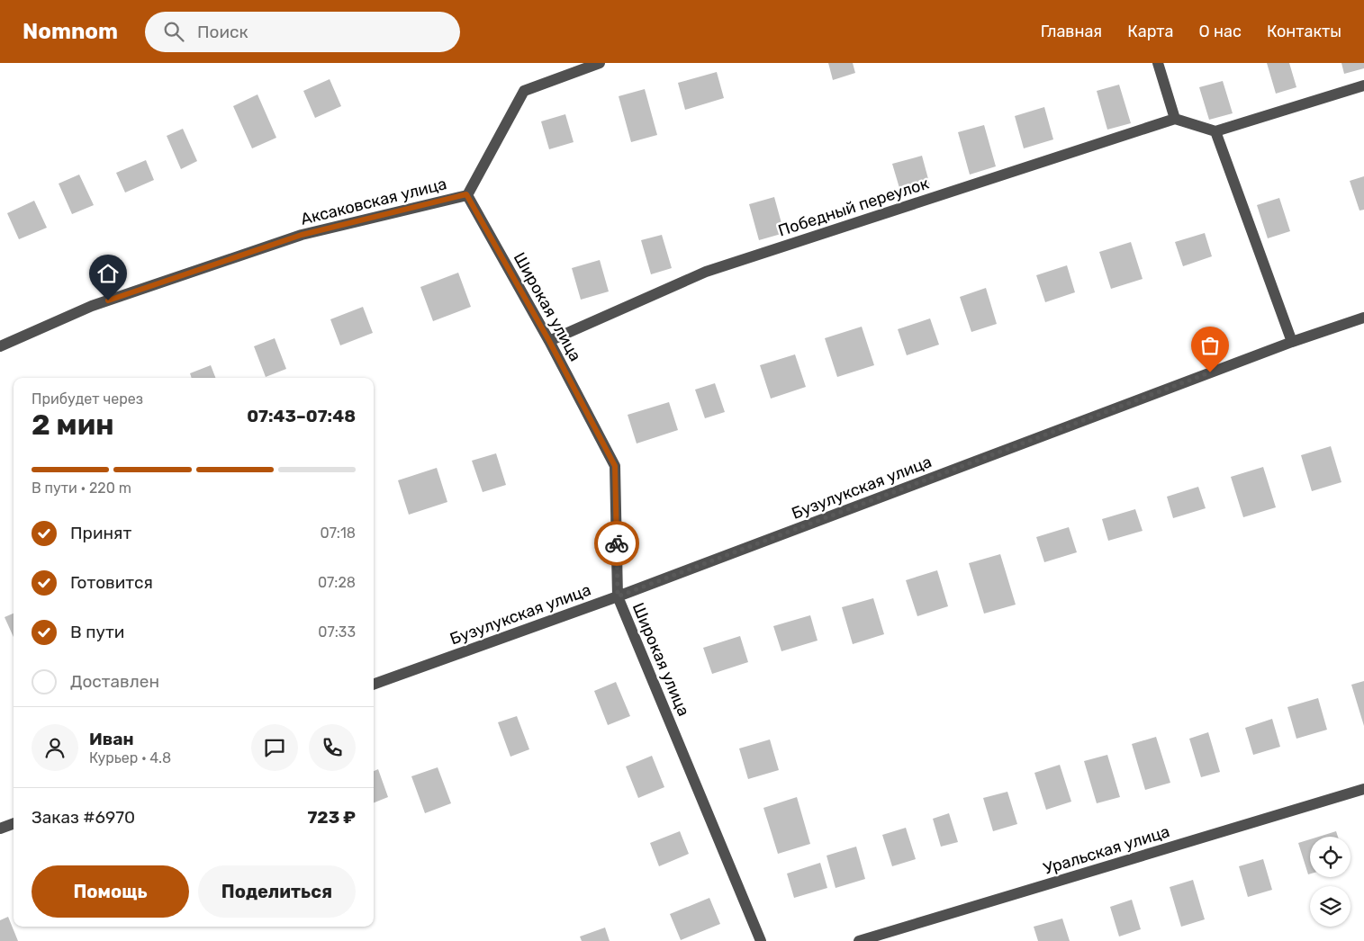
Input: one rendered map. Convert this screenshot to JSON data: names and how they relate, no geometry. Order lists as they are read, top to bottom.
{
  "streets": {
    "street": [
      "Аксаковская улица",
      "Победный переулок",
      "Широкая улица",
      "Бузулукская улица",
      "Уральская улица"
    ]
  },
  "crossings": [
    ["Аксаковская улица", "Широкая улица"],
    ["Победный переулок", "Широкая улица"],
    ["Широкая улица", "Бузулукская улица"]
  ],
  "page": {
    "header": "Nomnom",
    "search": "Поиск",
    "nav": [
      "Главная",
      "Карта",
      "О нас",
      "Контакты"
    ],
    "heading": ["2 мин", "Прибудет через", "07:43–07:48"],
    "panel": [
      "Иван",
      "Курьер · 4.8",
      "Заказ #6970",
      "723 ₽"
    ],
    "bar": "В пути · 220 m",
    "list": [
      ["Принят", "07:18"],
      ["Готовится", "07:28"],
      ["В пути", "07:33"],
      "Доставлен"
    ],
    "buttons": ["Помощь", "Поделиться"]
  }
}
